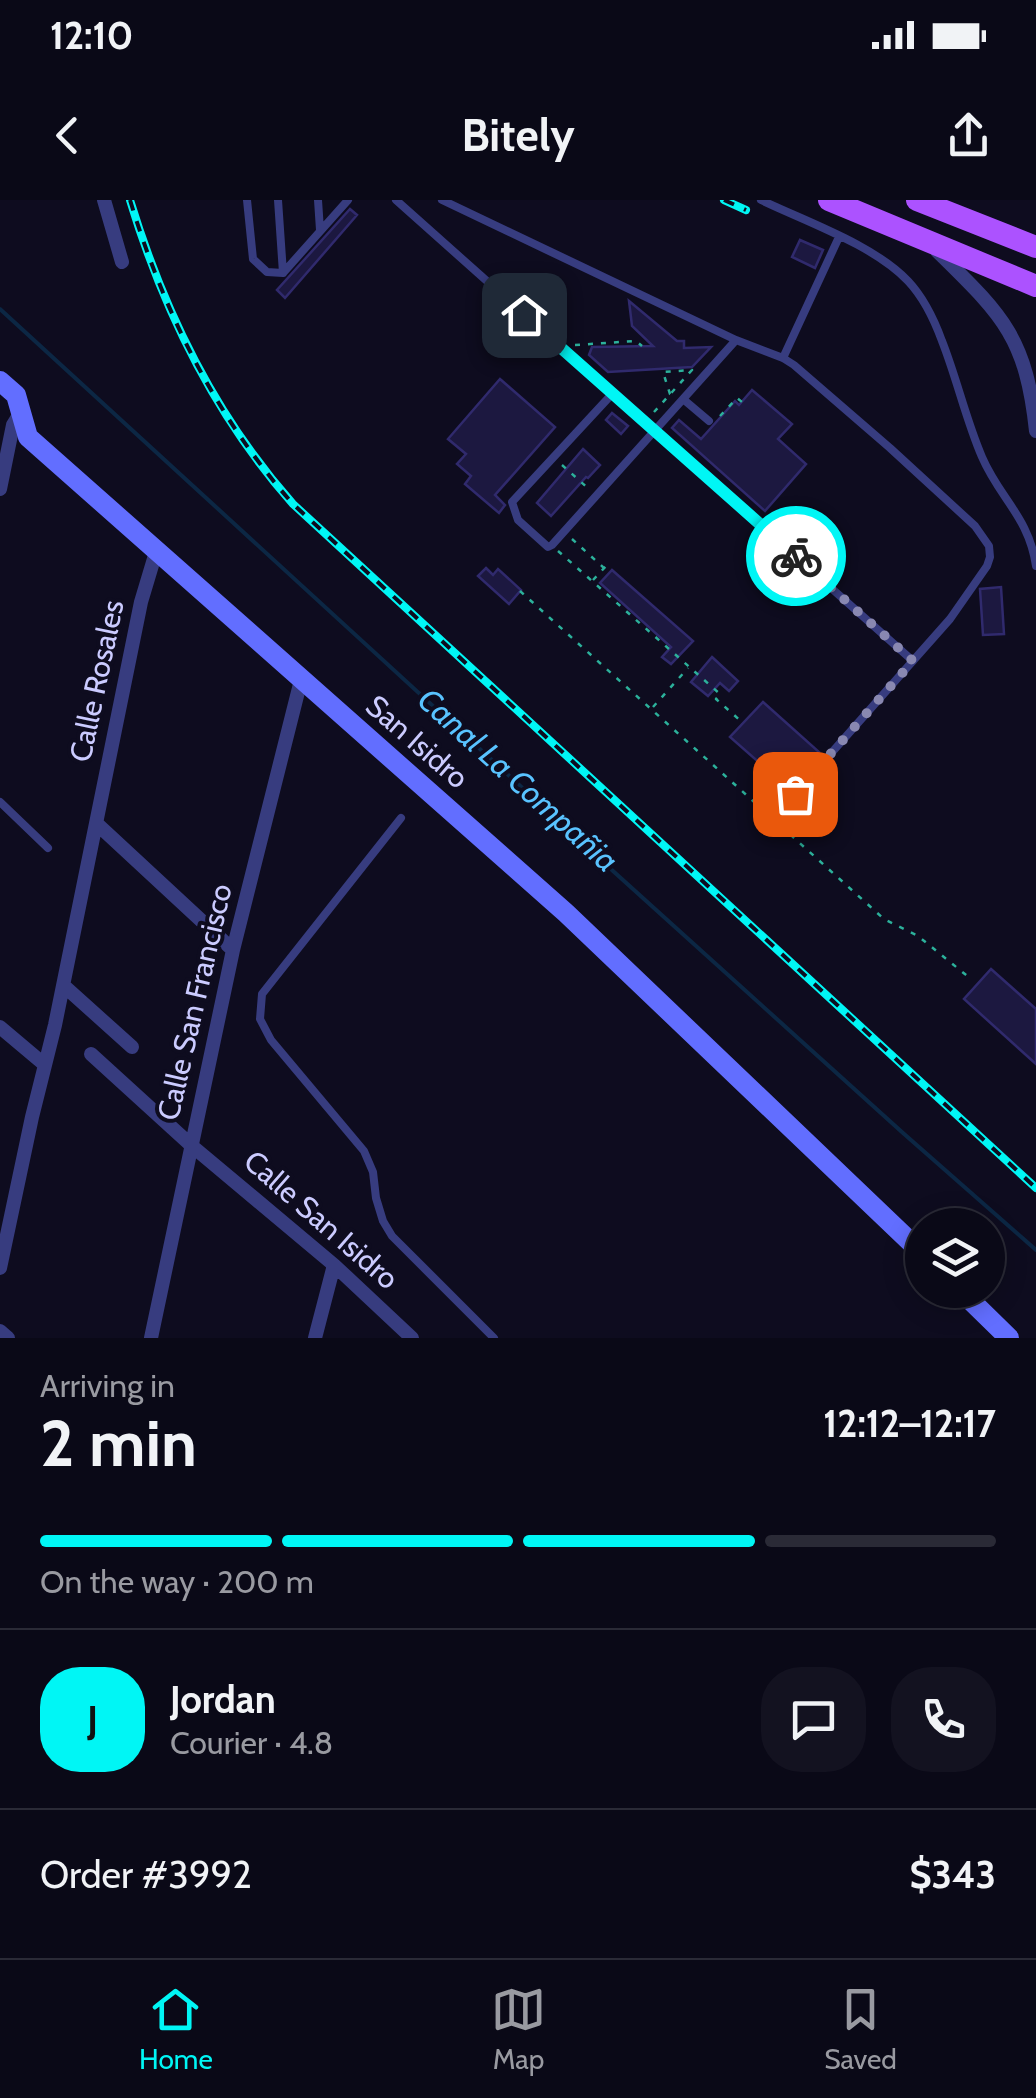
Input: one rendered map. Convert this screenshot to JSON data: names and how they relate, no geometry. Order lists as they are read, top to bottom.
{
  "streets": {
    "main road": ["San Isidro"],
    "street": ["Calle Rosales", "Calle San Francisco", "Calle San Isidro"]
  },
  "crossings": [
    ["Calle Rosales", "San Isidro"],
    ["San Isidro", "Calle San Francisco"],
    ["Calle San Francisco", "Calle San Isidro"]
  ],
  "water": ["Canal La Compañia"],
  "page": {
    "status": "12:10",
    "header": "Bitely",
    "heading": ["2 min", "Arriving in", "12:12–12:17"],
    "panel": [
      "Jordan",
      "Courier · 4.8",
      "Order #3992",
      "$343"
    ],
    "bar": "On the way · 200 m",
    "round": "J",
    "tabs": ["Home", "Map", "Saved"]
  }
}
